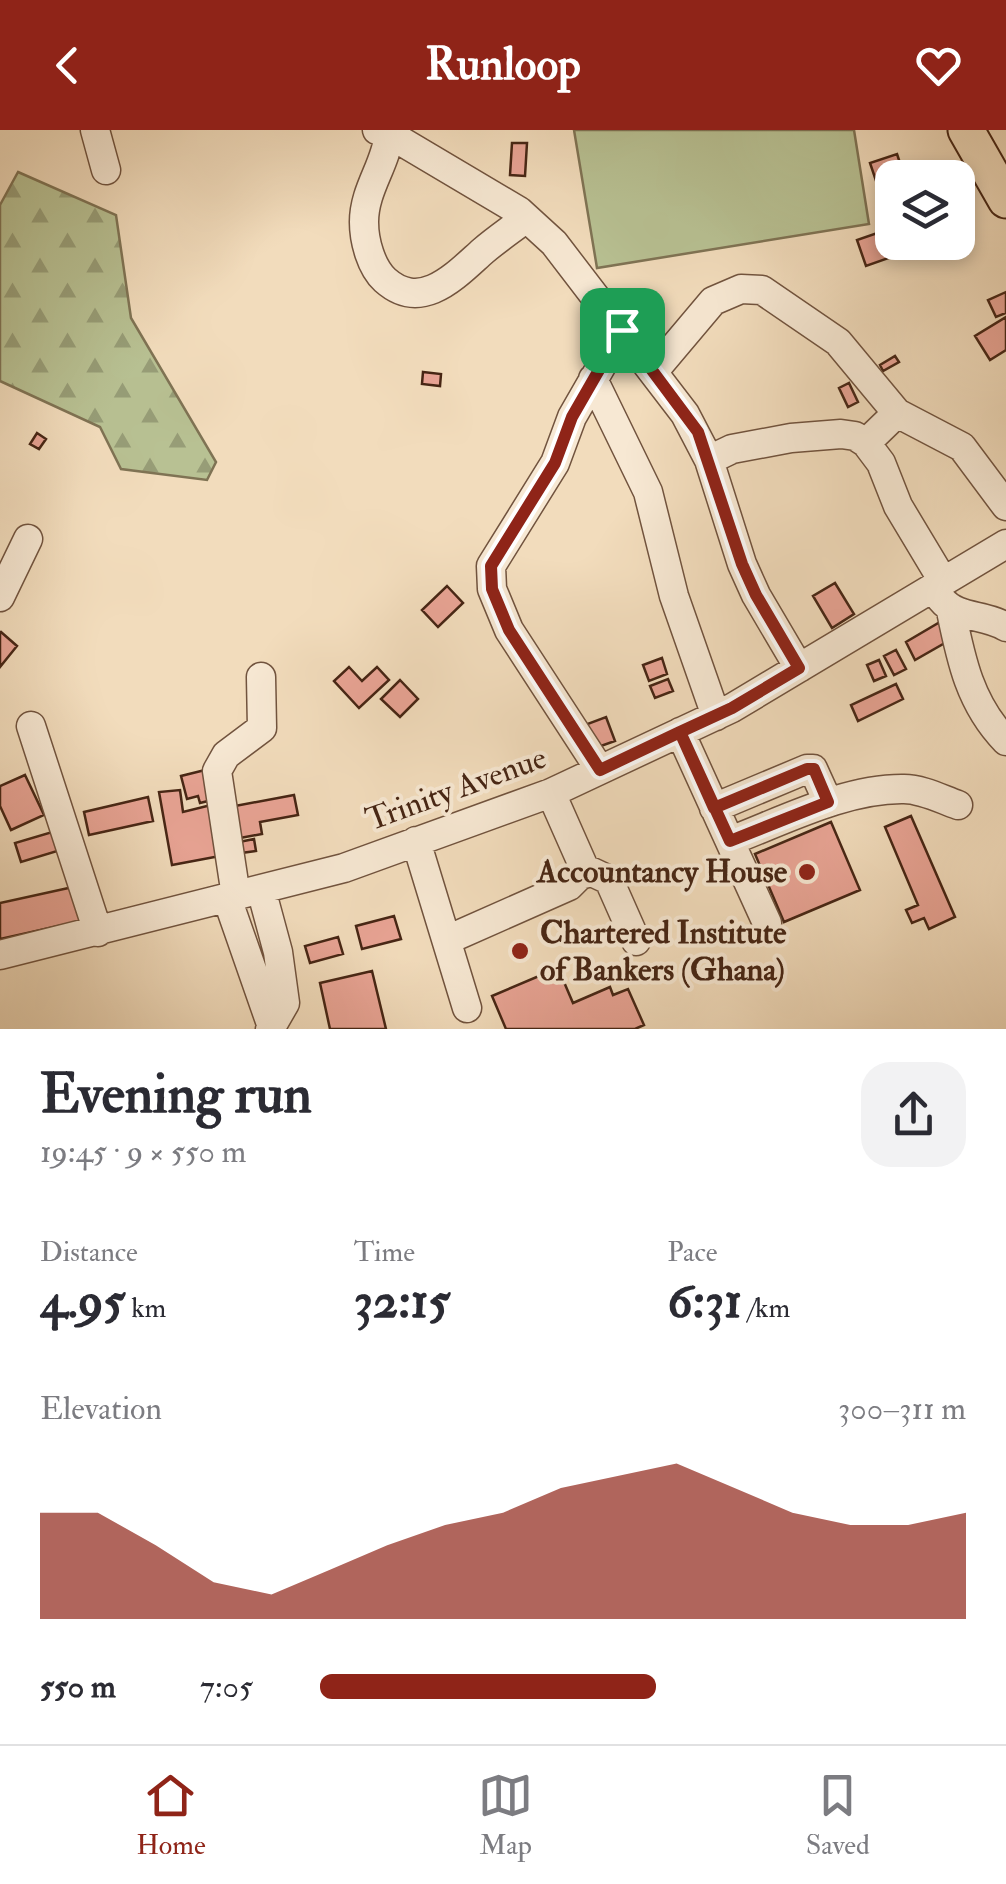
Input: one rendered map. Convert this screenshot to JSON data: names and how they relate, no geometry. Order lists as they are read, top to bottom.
{
  "streets": {
    "street": ["Trinity Avenue"]
  },
  "places": ["Accountancy House", "Chartered Institute of Bankers (Ghana)"],
  "page": {
    "header": "Runloop",
    "heading": ["Evening run", "19:45 · 9 × 550 m"],
    "stats": [
      ["Distance", "4.95 km"],
      ["Time", "32:15"],
      ["Pace", "6:31 /km"]
    ],
    "chart": ["Elevation", "300–311 m"],
    "list": [
      {
        "name": "550 m",
        "note": "7:05"
      }
    ],
    "tabs": ["Home", "Map", "Saved"]
  }
}
